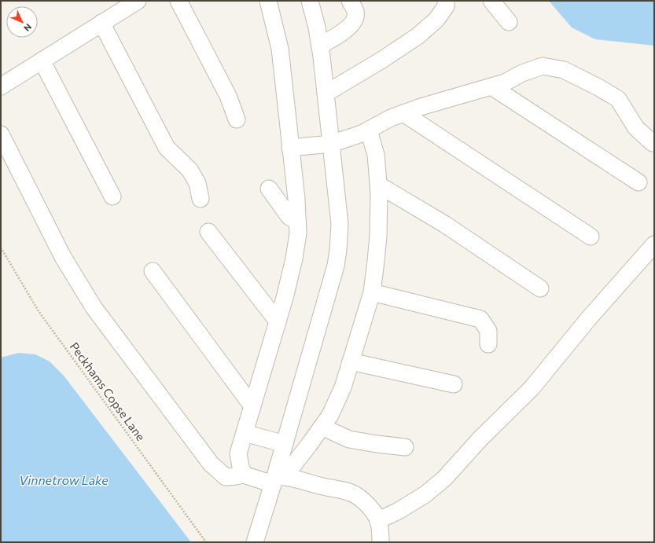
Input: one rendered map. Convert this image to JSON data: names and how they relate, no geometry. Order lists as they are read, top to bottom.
{
  "streets": {
    "path": ["Peckhams Copse Lane"]
  },
  "water": ["Vinnetrow Lake"],
  "north": "bottom right"
}
